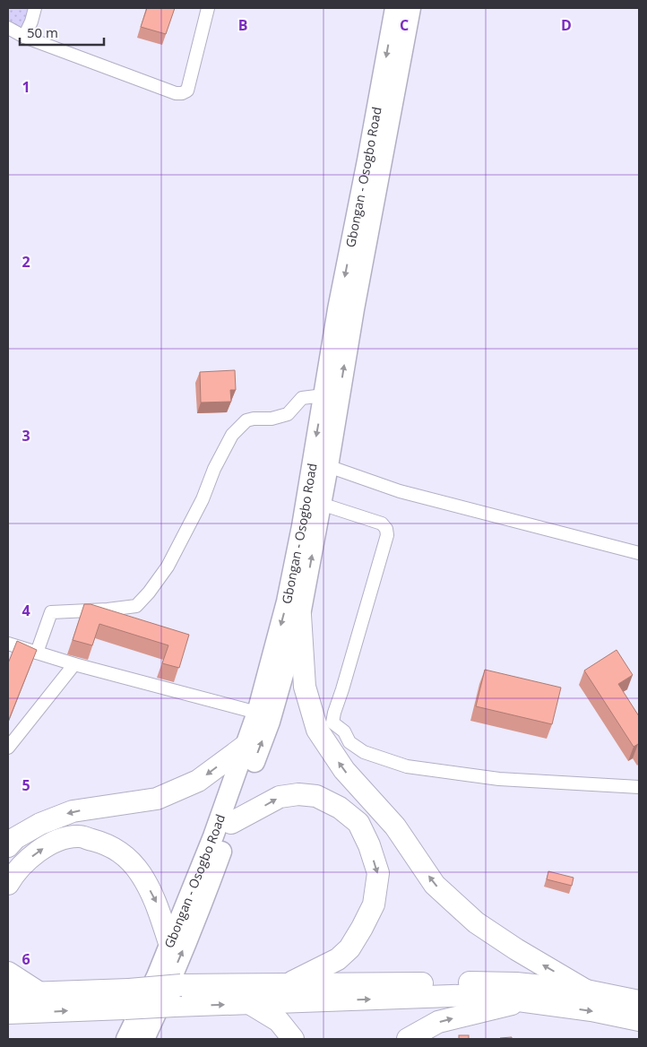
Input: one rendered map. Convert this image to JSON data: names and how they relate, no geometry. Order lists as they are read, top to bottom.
{
  "streets": {
    "main road": ["Gbongan - Osogbo Road"]
  },
  "scale_bar": "50 m",
  "grid": {
    "columns": ["B", "C", "D"],
    "rows": [
      "1",
      "2",
      "3",
      "4",
      "5",
      "6"
    ]
  }
}
